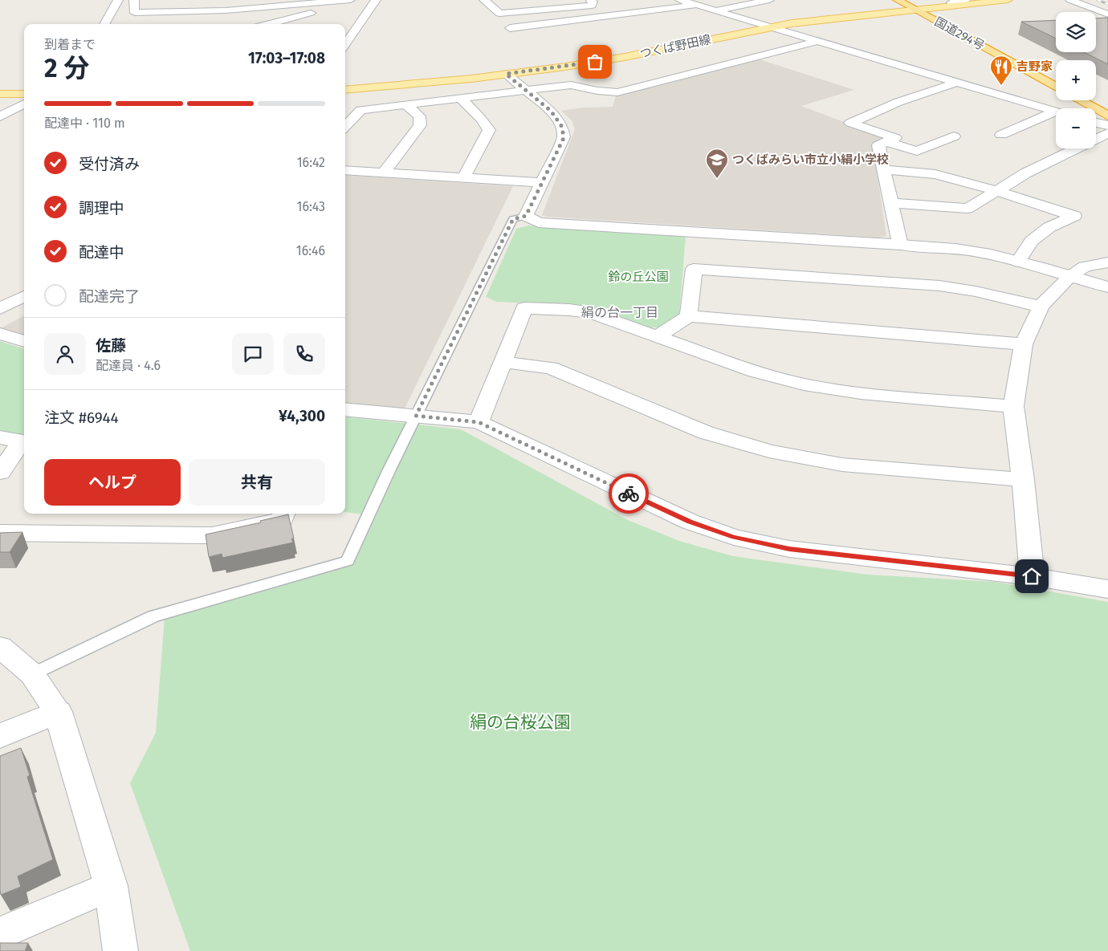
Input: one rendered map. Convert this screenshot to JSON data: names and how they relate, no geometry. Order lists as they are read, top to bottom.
{
  "streets": {
    "highway": ["国道294号"],
    "main road": ["つくば野田線"]
  },
  "crossings": [
    ["国道294号", "つくば野田線"]
  ],
  "districts": ["絹の台一丁目"],
  "parks": ["鈴の丘公園", "絹の台桜公園"],
  "places": {
    "restaurant": ["吉野家"],
    "school or university": ["つくばみらい市立小絹小学校"]
  },
  "page": {
    "map_buttons": ["+", "−"],
    "heading": ["2 分", "到着まで", "17:03–17:08"],
    "panel": [
      "佐藤",
      "配達員 · 4.6",
      "注文 #6944",
      "¥4,300"
    ],
    "bar": "配達中 · 110 m",
    "list": [
      ["受付済み", "16:42"],
      ["調理中", "16:43"],
      ["配達中", "16:46"],
      "配達完了"
    ],
    "buttons": ["ヘルプ", "共有"]
  }
}
